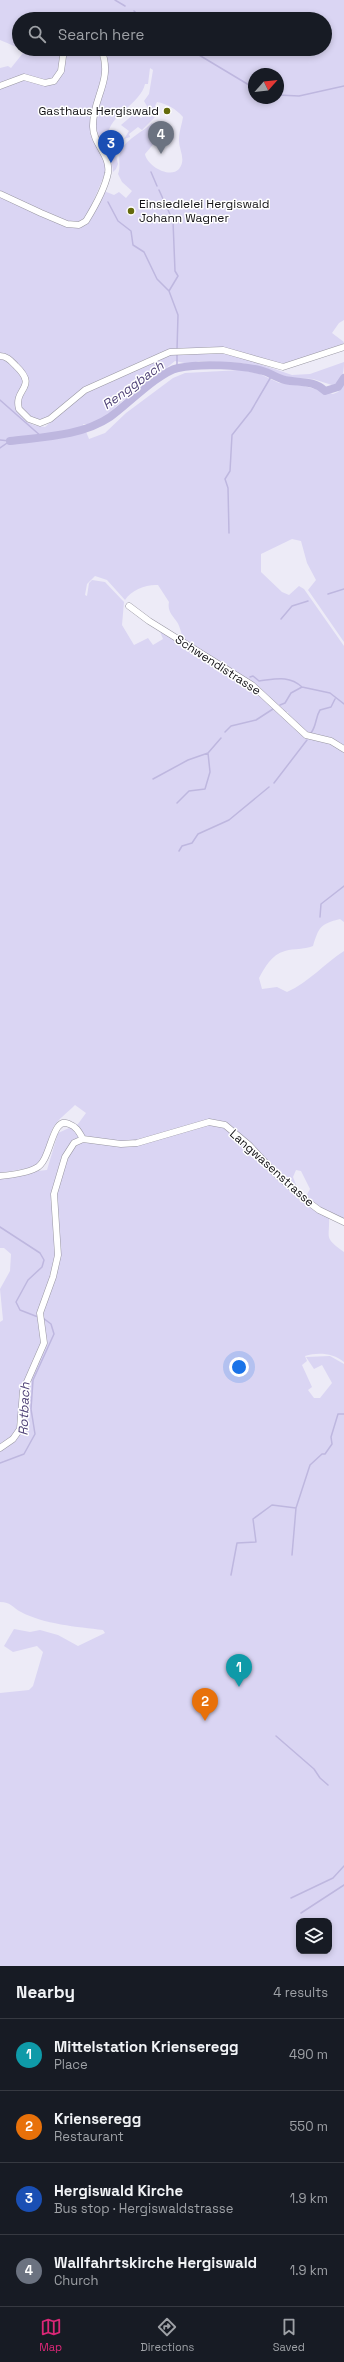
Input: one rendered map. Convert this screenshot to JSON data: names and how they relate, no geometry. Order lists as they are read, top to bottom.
{
  "streets": {
    "street": ["Schwendistrasse", "Langwasenstrasse"]
  },
  "water": ["Renggbach", "Rotbach"],
  "places": ["Gasthaus Hergiswald", "Einsiedlelei Hergiswald Johann Wagner"],
  "north": "top right",
  "page": {
    "search": "Search here",
    "pins": [
      "4",
      "3",
      "1",
      "2"
    ],
    "heading": ["Nearby", "4 results"],
    "list": [
      {
        "mark": "1",
        "name": "Mittelstation Krienseregg",
        "note": "Place",
        "value": "490 m"
      },
      {
        "mark": "2",
        "name": "Krienseregg",
        "note": "Restaurant",
        "value": "550 m"
      },
      {
        "mark": "3",
        "name": "Hergiswald Kirche",
        "note": "Bus stop · Hergiswaldstrasse",
        "value": "1.9 km"
      },
      {
        "mark": "4",
        "name": "Wallfahrtskirche Hergiswald",
        "note": "Church",
        "value": "1.9 km"
      }
    ],
    "nav": ["Map", "Directions", "Saved"]
  }
}
